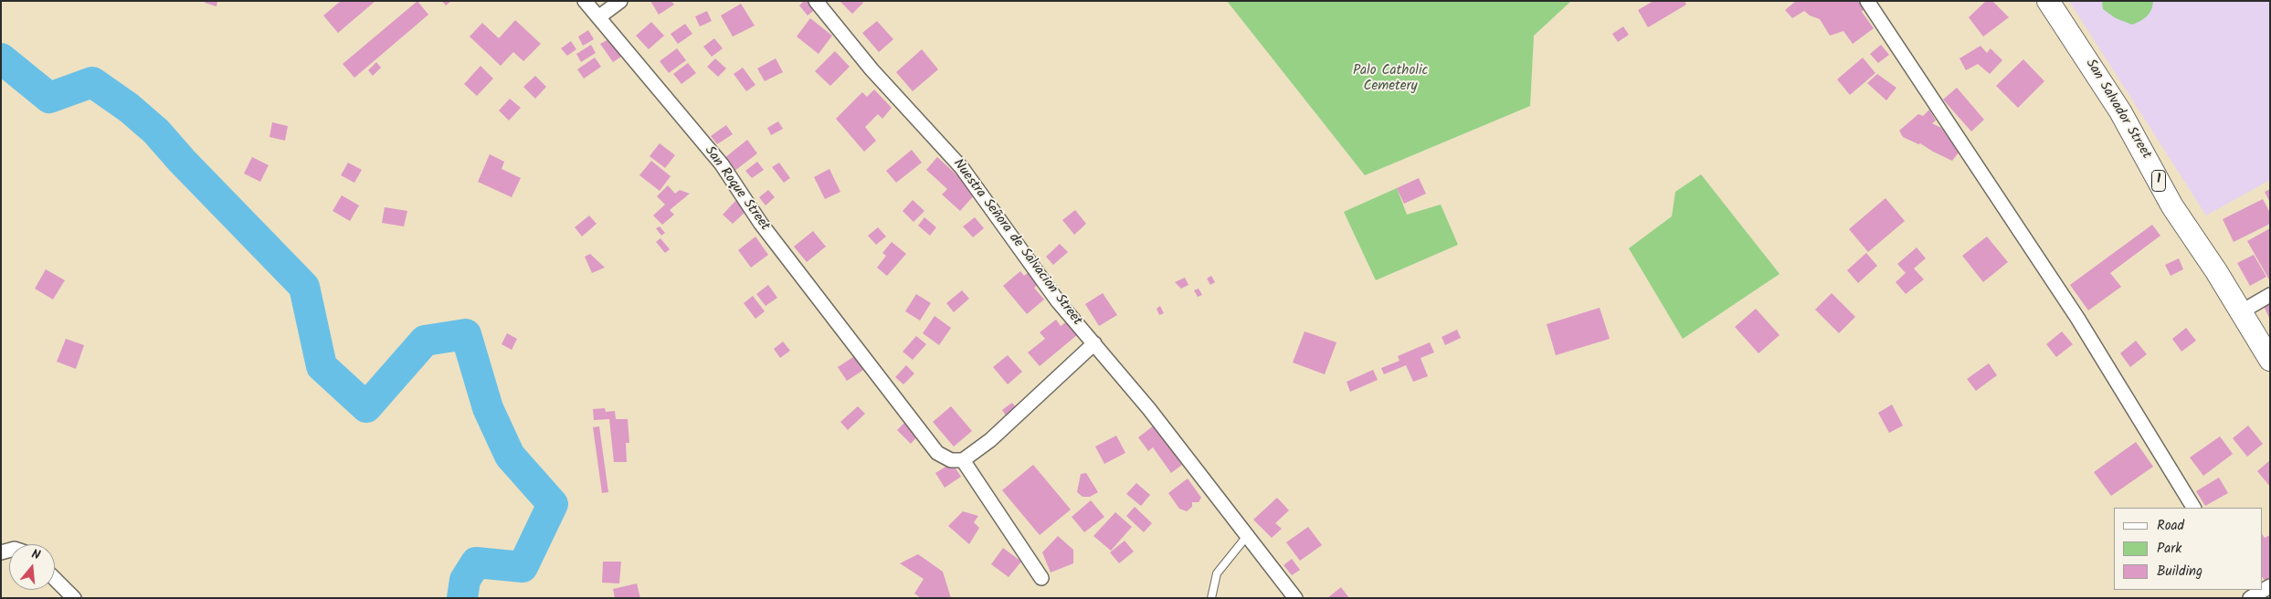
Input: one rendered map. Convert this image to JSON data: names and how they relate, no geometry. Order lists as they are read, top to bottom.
{
  "streets": {
    "highway": ["San Salvador Street", "1"],
    "street": ["San Roque Street", "Nuestra Señora de Salvacion Street"]
  },
  "parks": ["Palo Catholic Cemetery"],
  "legend": ["Road", "Park", "Building"],
  "north": "top"
}
